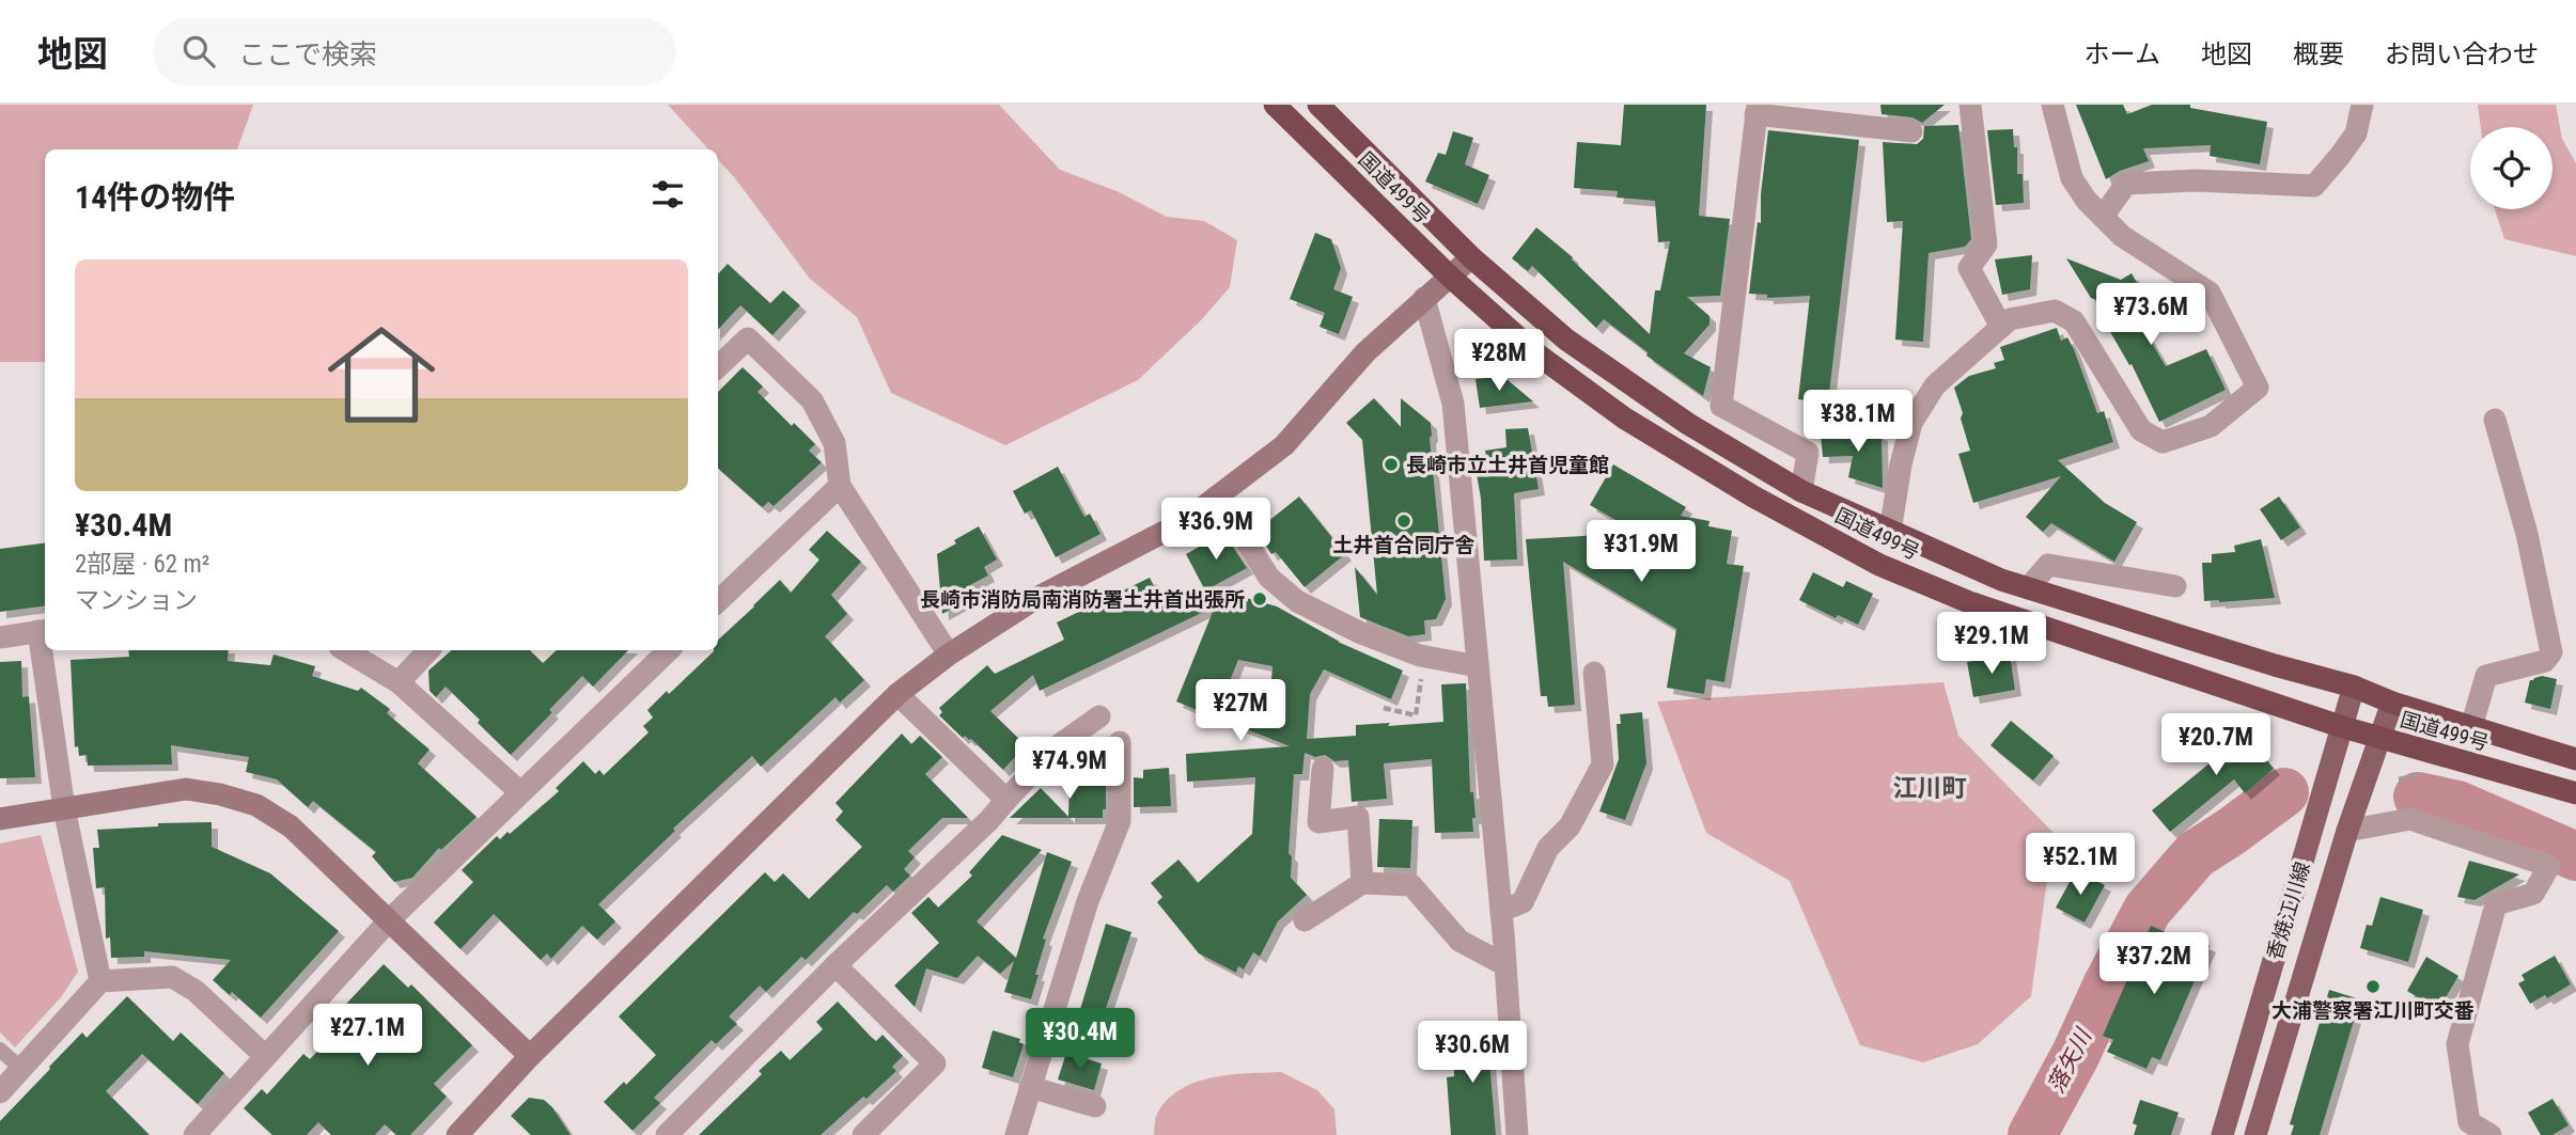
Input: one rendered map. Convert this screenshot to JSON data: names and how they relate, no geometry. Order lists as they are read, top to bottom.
{
  "streets": {
    "highway": ["国道499号"],
    "main road": ["香焼江川線"]
  },
  "crossings": [
    ["国道499号", "香焼江川線"]
  ],
  "districts": ["江川町"],
  "water": ["落矢川"],
  "places": [
    "長崎市立土井首児童館",
    "土井首合同庁舎",
    "長崎市消防局南消防署土井首出張所",
    "大浦警察署江川町交番"
  ],
  "page": {
    "header": "地図",
    "search": "ここで検索",
    "nav": [
      "ホーム",
      "地図",
      "概要",
      "お問い合わせ"
    ],
    "heading": "14件の物件",
    "list": [
      {
        "name": "¥30.4M",
        "note": "2部屋 · 62 m² · マンション"
      }
    ],
    "price": [
      "¥73.6M",
      "¥28M",
      "¥38.1M",
      "¥36.9M",
      "¥31.9M",
      "¥29.1M",
      "¥27M",
      "¥20.7M",
      "¥74.9M",
      "¥52.1M",
      "¥37.2M",
      "¥27.1M",
      "¥30.4M",
      "¥30.6M"
    ]
  }
}
